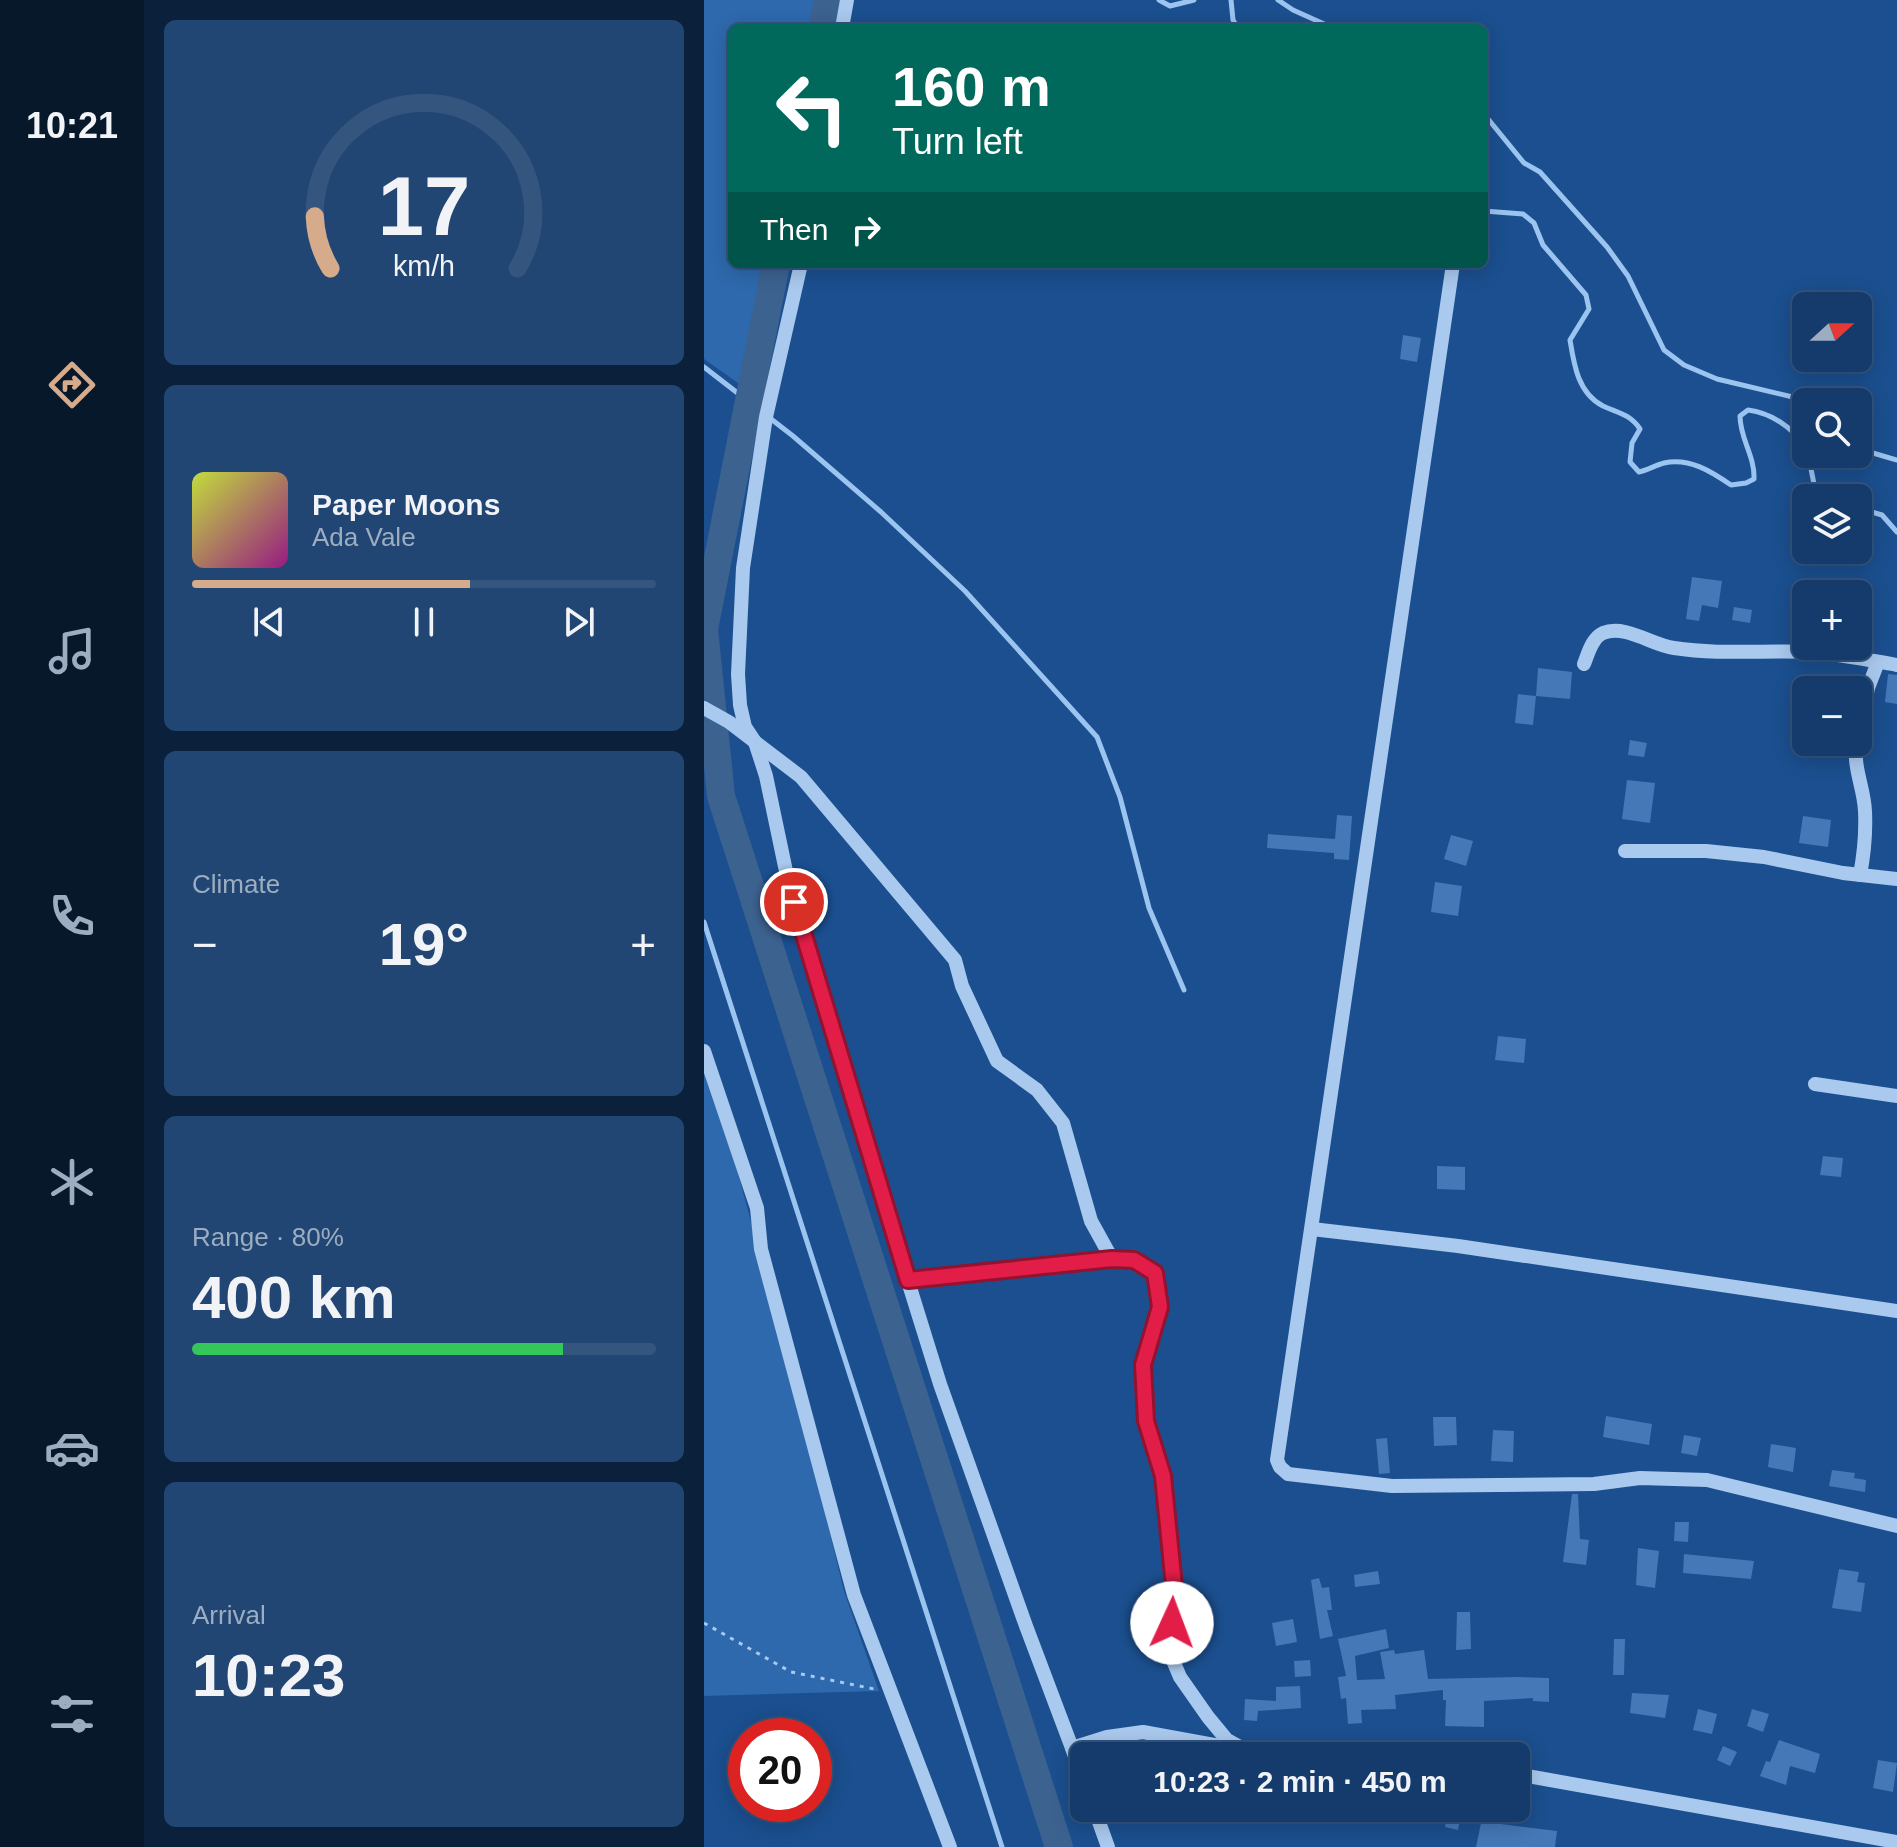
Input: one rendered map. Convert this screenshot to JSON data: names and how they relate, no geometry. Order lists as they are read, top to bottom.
{
  "north": "right",
  "page": {
    "tabs": "10:21",
    "turn": ["160 m", "Turn left"],
    "then": "Then",
    "map_buttons": ["+", "−"],
    "song": ["Paper Moons", "Ada Vale"],
    "tile": [
      "Climate",
      ["Range · 80%", "400 km"],
      ["Arrival", "10:23"]
    ],
    "heat": ["−", "19°", "+"],
    "limit": "20",
    "trip": "10:23 · 2 min · 450 m",
    "gauge": ["17", "km/h"]
  }
}
